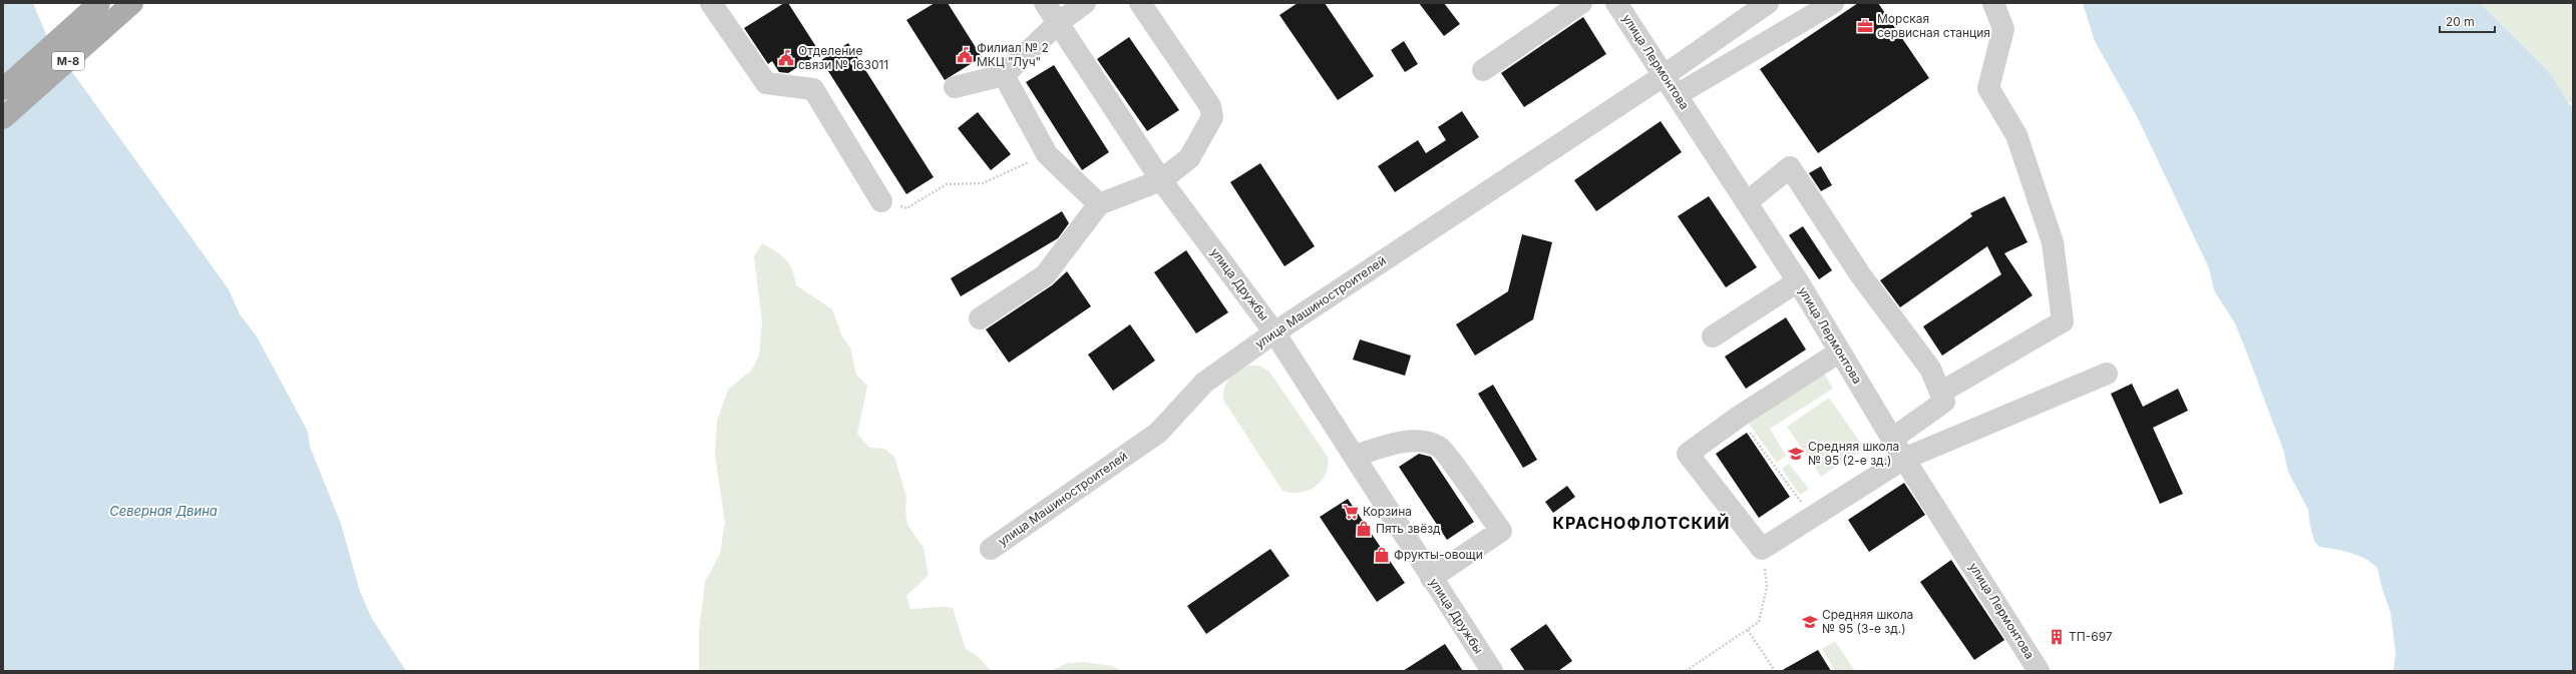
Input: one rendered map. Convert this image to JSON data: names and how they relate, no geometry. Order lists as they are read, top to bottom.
{
  "streets": {
    "main road": ["М-8"],
    "street": ["улица Лермонтова", "улица Дружбы", "улица Машиностроителей"]
  },
  "crossings": [
    ["улица Лермонтова", "улица Машиностроителей"],
    ["улица Дружбы", "улица Машиностроителей"]
  ],
  "districts": ["КРАСНОФЛОТСКИЙ"],
  "water": ["Северная Двина"],
  "places": {
    "office": ["Морская сервисная станция"],
    "public building": ["Филиал № 2 МКЦ \"Луч\"", "Отделение связи № 163011"],
    "school or university": ["Средняя школа № 95 (2-е зд.)", "Средняя школа № 95 (3-е зд.)"],
    "supermarket": ["Корзина"],
    "shop": ["Пять звёзд", "Фрукты-овощи"],
    "building": ["ТП-697"]
  },
  "scale_bar": "20 m"
}
